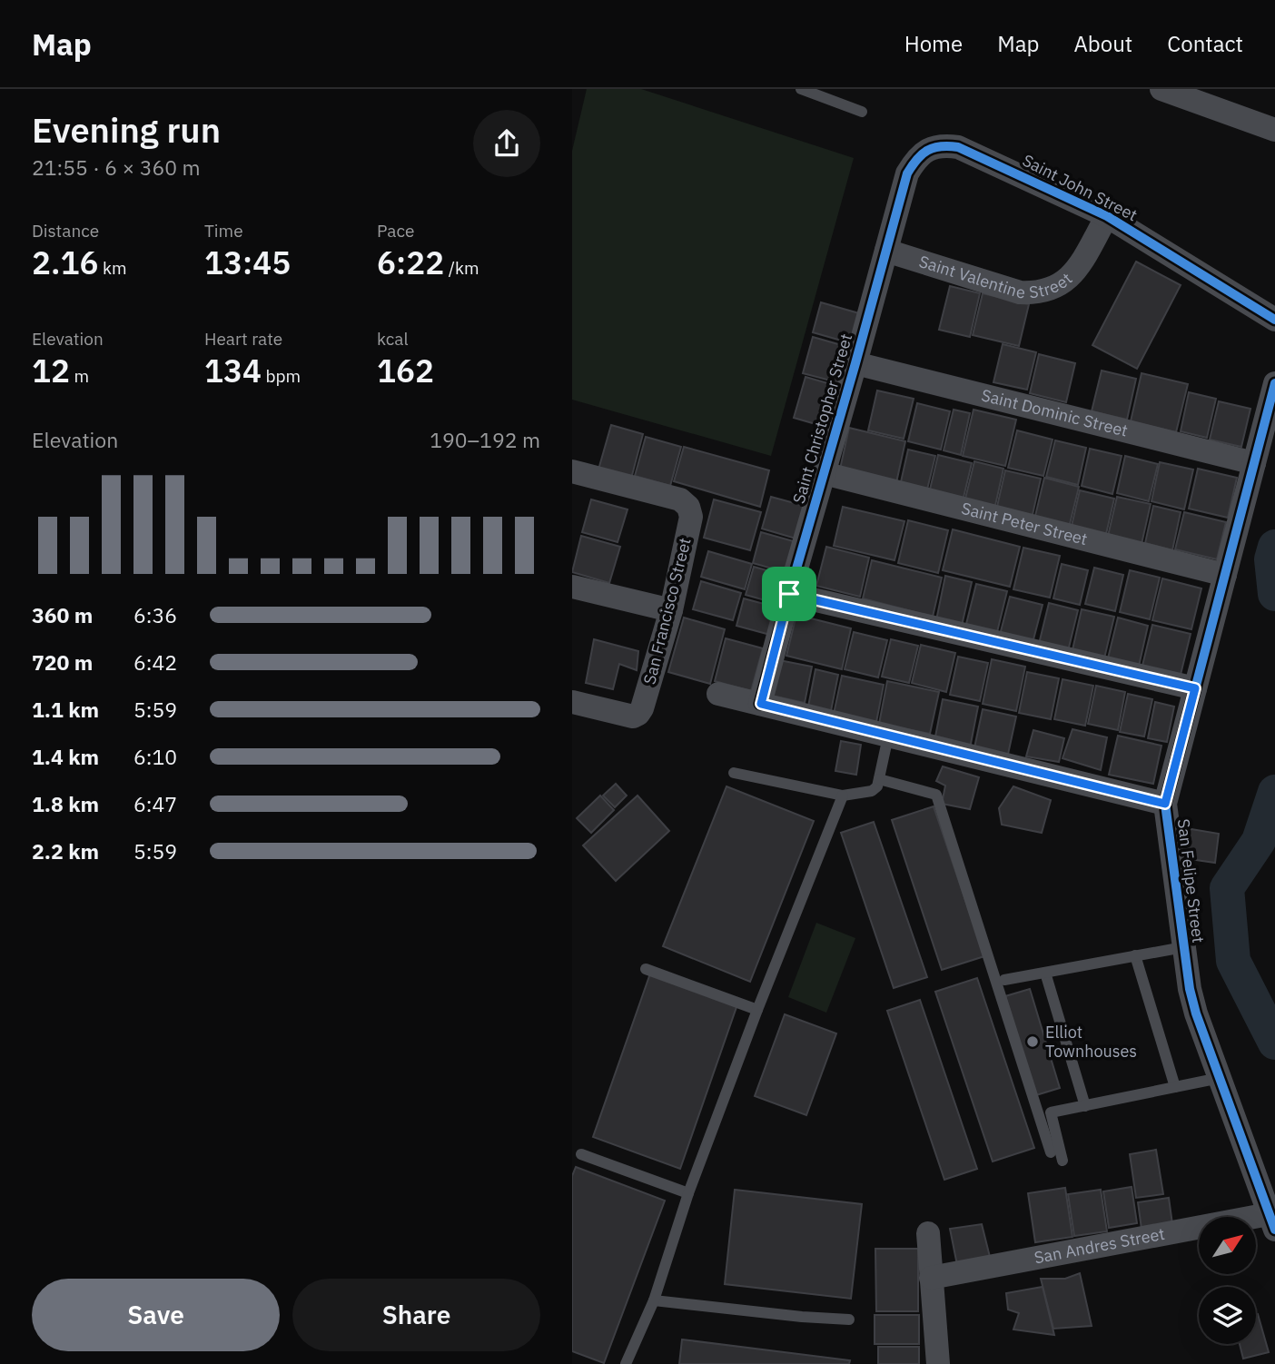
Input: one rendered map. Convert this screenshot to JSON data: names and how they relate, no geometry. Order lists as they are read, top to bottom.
{
  "streets": {
    "street": [
      "Saint John Street",
      "Saint Valentine Street",
      "Saint Dominic Street",
      "Saint Christopher Street",
      "Saint Peter Street",
      "San Francisco Street",
      "San Felipe Street",
      "San Andres Street"
    ]
  },
  "crossings": [
    ["Saint John Street", "Saint Valentine Street"],
    ["Saint John Street", "Saint Christopher Street"],
    ["Saint Valentine Street", "Saint Christopher Street"],
    ["Saint Dominic Street", "Saint Christopher Street"],
    ["Saint Dominic Street", "San Felipe Street"],
    ["Saint Christopher Street", "Saint Peter Street"],
    ["Saint Peter Street", "San Felipe Street"],
    ["San Felipe Street", "San Andres Street"]
  ],
  "places": ["Elliot Townhouses"],
  "north": "top right",
  "page": {
    "header": "Map",
    "nav": [
      "Home",
      "Map",
      "About",
      "Contact"
    ],
    "heading": ["Evening run", "21:55 · 6 × 360 m"],
    "stats": [
      ["Distance", "2.16 km"],
      ["Time", "13:45"],
      ["Pace", "6:22 /km"],
      ["Elevation", "12 m"],
      ["Heart rate", "134 bpm"],
      ["kcal", "162"]
    ],
    "chart": ["Elevation", "190–192 m"],
    "list": [
      {
        "name": "360 m",
        "note": "6:36"
      },
      {
        "name": "720 m",
        "note": "6:42"
      },
      {
        "name": "1.1 km",
        "note": "5:59"
      },
      {
        "name": "1.4 km",
        "note": "6:10"
      },
      {
        "name": "1.8 km",
        "note": "6:47"
      },
      {
        "name": "2.2 km",
        "note": "5:59"
      }
    ],
    "buttons": ["Save", "Share"]
  }
}
